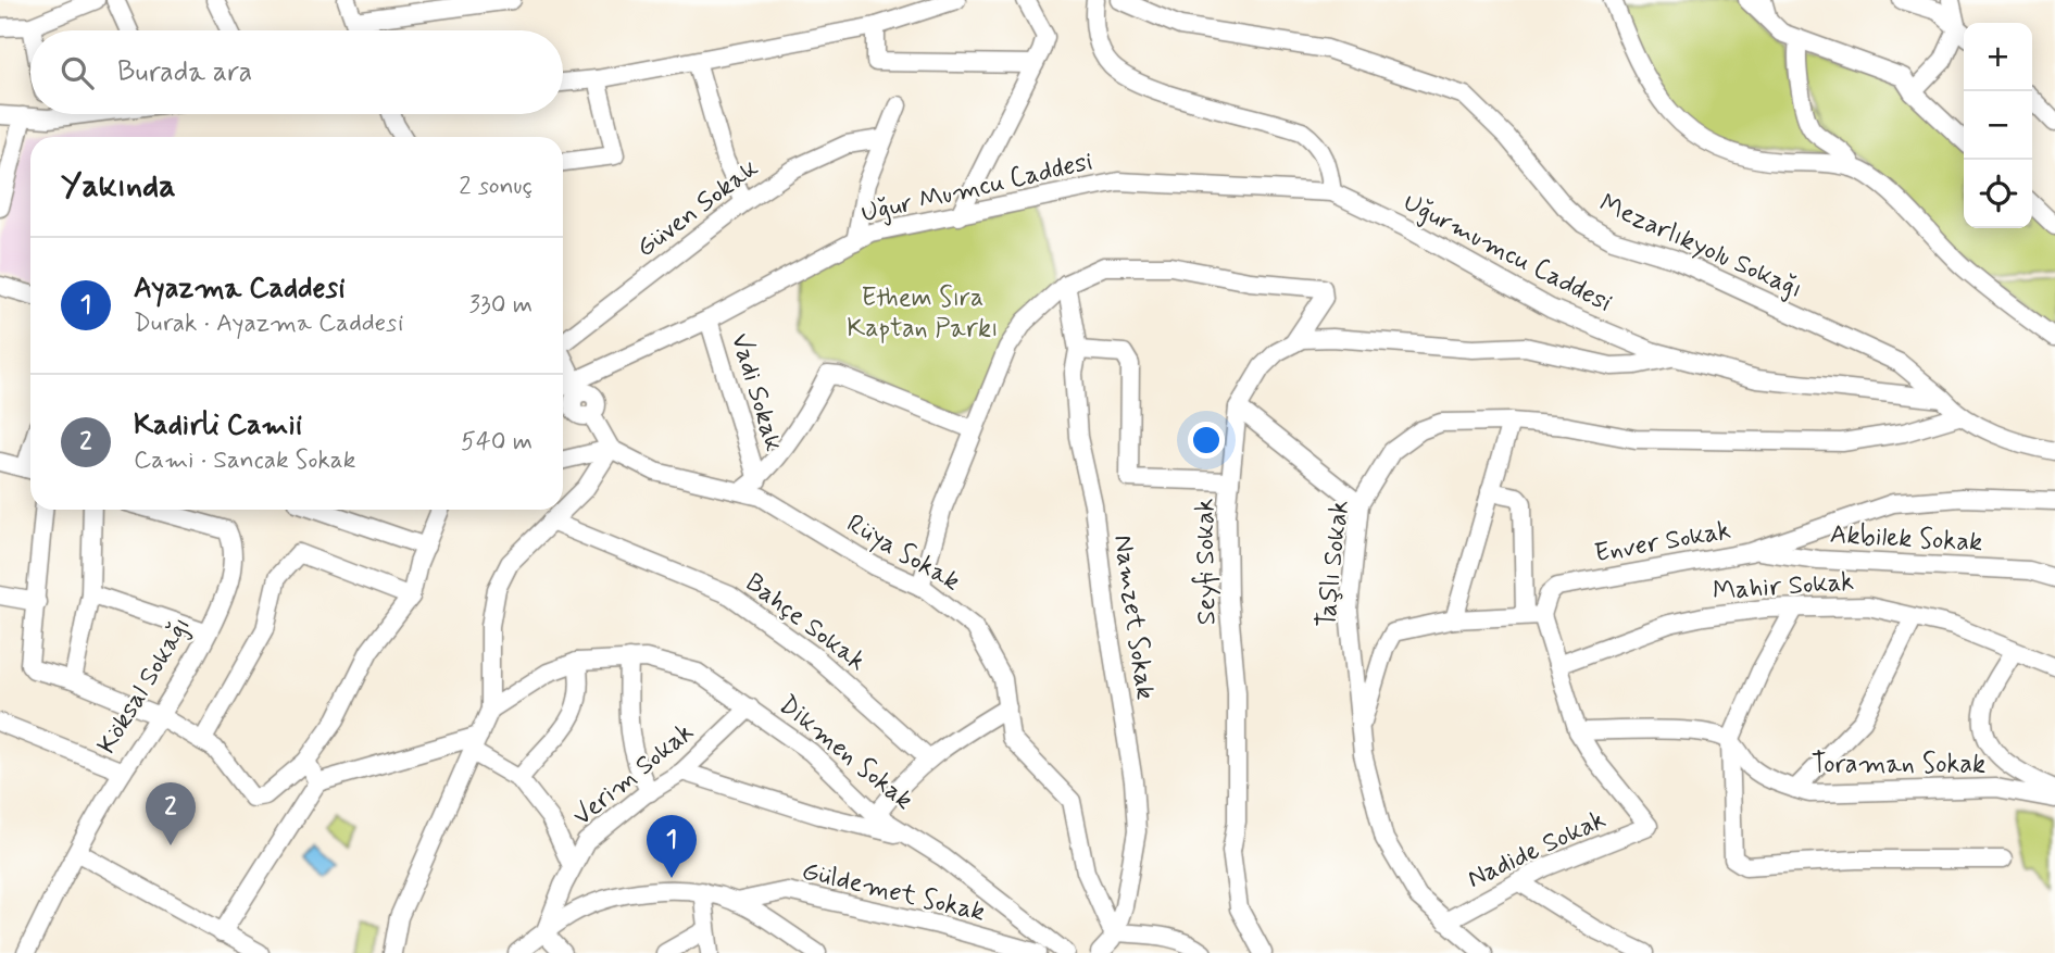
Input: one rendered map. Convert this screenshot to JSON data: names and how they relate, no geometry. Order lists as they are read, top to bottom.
{
  "streets": {
    "street": [
      "Uğur Mumcu Caddesi",
      "Güven Sokak",
      "Mezarlıkyolu Sokağı",
      "Uğurmumcu Caddesi",
      "Vadi Sokak",
      "Akbilek Sokak",
      "Enver Sokak",
      "Rüya Sokak",
      "Seyfi Sokak",
      "Taşlı Sokak",
      "Mahir Sokak",
      "Namzet Sokak",
      "Bahçe Sokak",
      "Köksal Sokağı",
      "Dikmen Sokak",
      "Toraman Sokak",
      "Verim Sokak",
      "Nadide Sokak",
      "Güldemet Sokak"
    ]
  },
  "crossings": [
    ["Uğur Mumcu Caddesi", "Uğurmumcu Caddesi"],
    ["Uğur Mumcu Caddesi", "Vadi Sokak"],
    ["Mezarlıkyolu Sokağı", "Uğurmumcu Caddesi"],
    ["Uğurmumcu Caddesi", "Seyfi Sokak"],
    ["Akbilek Sokak", "Enver Sokak"],
    ["Rüya Sokak", "Namzet Sokak"],
    ["Taşlı Sokak", "Nadide Sokak"],
    ["Dikmen Sokak", "Verim Sokak"]
  ],
  "parks": ["Ethem Sıra Kaptan Parkı"],
  "page": {
    "map_buttons": ["+", "−"],
    "search": "Burada ara",
    "heading": ["Yakında", "2 sonuç"],
    "list": [
      {
        "mark": "1",
        "name": "Ayazma Caddesi",
        "note": "Durak · Ayazma Caddesi",
        "value": "330 m"
      },
      {
        "mark": "2",
        "name": "Kadirli Camii",
        "note": "Cami · Sancak Sokak",
        "value": "540 m"
      }
    ],
    "pins": ["2", "1"]
  }
}
